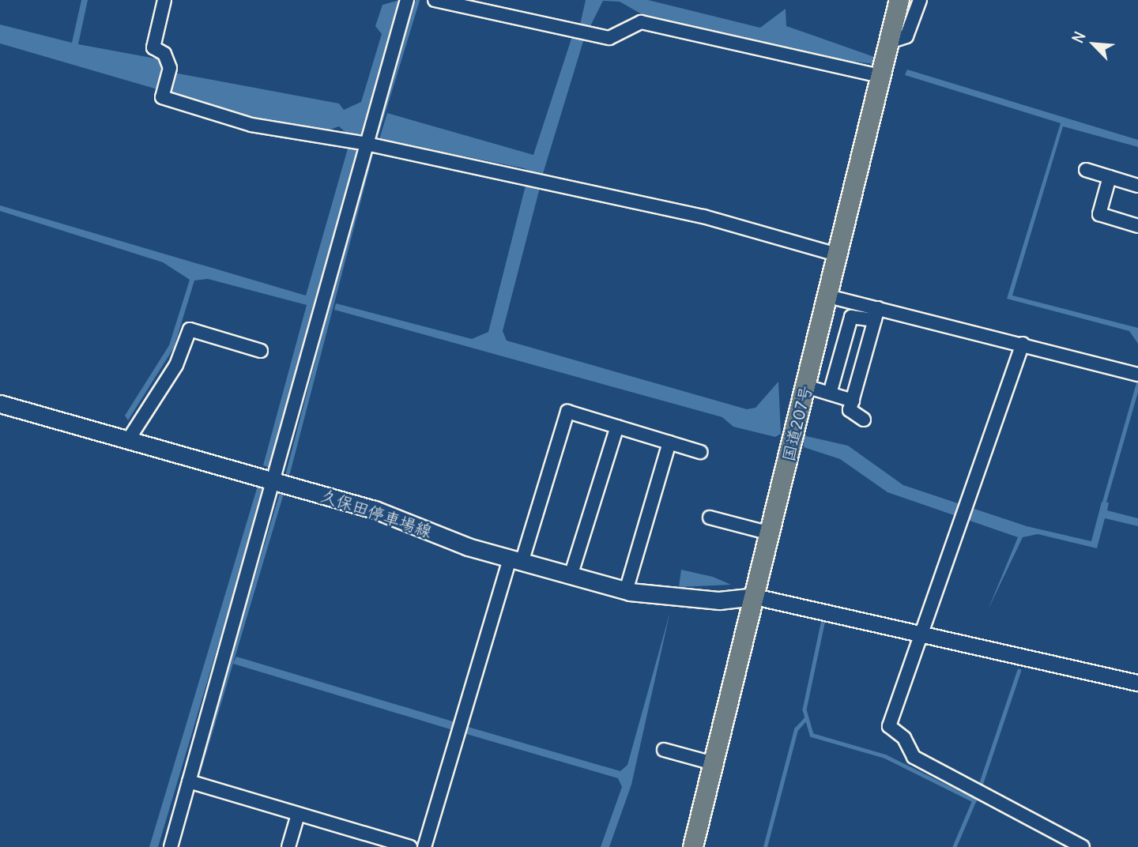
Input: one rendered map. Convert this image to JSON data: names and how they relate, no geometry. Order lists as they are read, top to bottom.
{
  "streets": {
    "highway": ["国道207号"],
    "main road": ["久保田停車場線"]
  },
  "crossings": [
    ["国道207号", "久保田停車場線"]
  ],
  "north": "top left"
}
